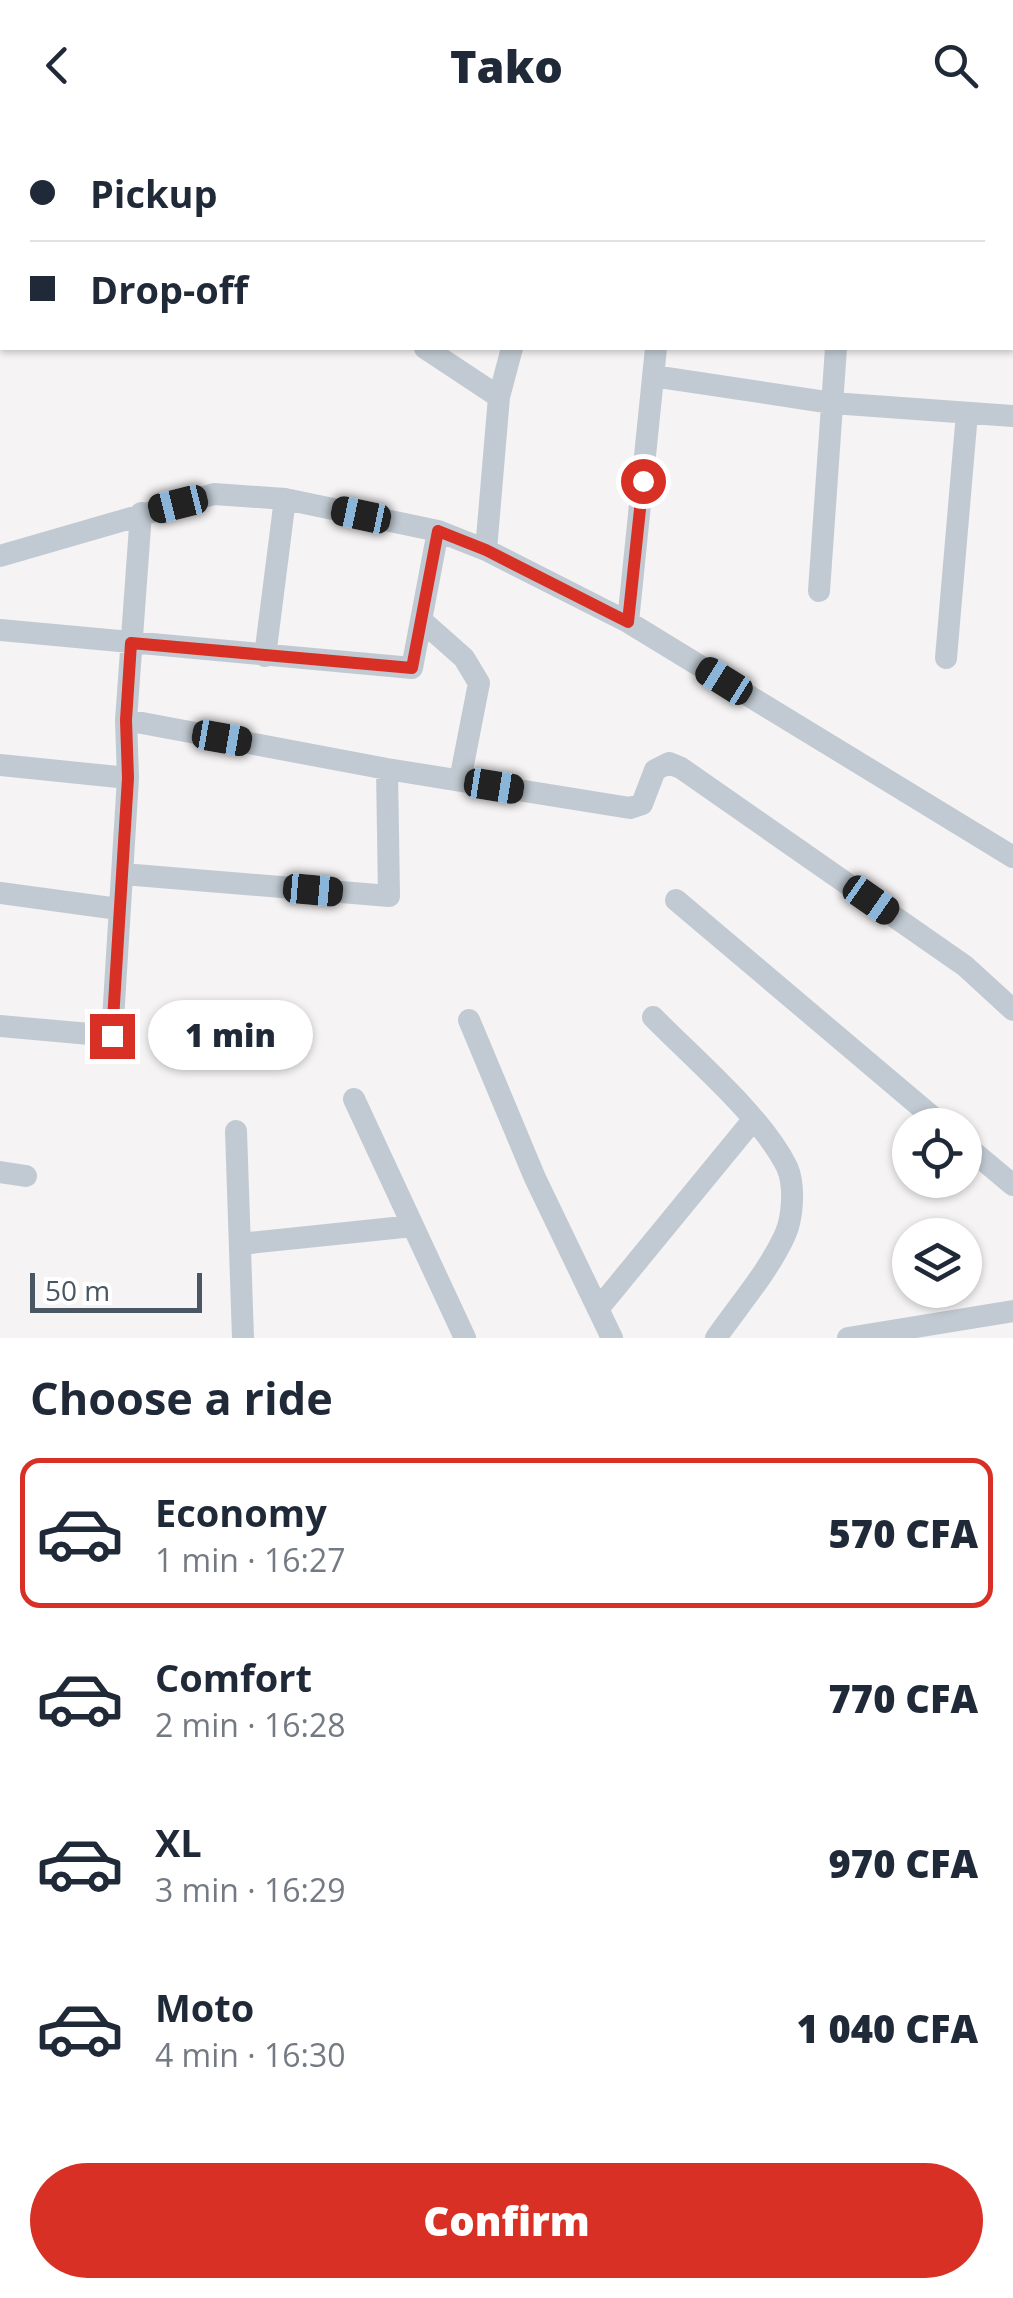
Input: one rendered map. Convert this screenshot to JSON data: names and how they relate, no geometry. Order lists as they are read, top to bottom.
{
  "scale_bar": "50 m",
  "page": {
    "header": "Tako",
    "banner": ["Pickup", "Drop-off"],
    "bubble": "1 min",
    "scale": "50 m",
    "heading": "Choose a ride",
    "list": [
      {
        "name": "Economy",
        "note": "1 min · 16:27",
        "value": "570 CFA"
      },
      {
        "name": "Comfort",
        "note": "2 min · 16:28",
        "value": "770 CFA"
      },
      {
        "name": "XL",
        "note": "3 min · 16:29",
        "value": "970 CFA"
      },
      {
        "name": "Moto",
        "note": "4 min · 16:30",
        "value": "1 040 CFA"
      }
    ],
    "buttons": "Confirm"
  }
}
